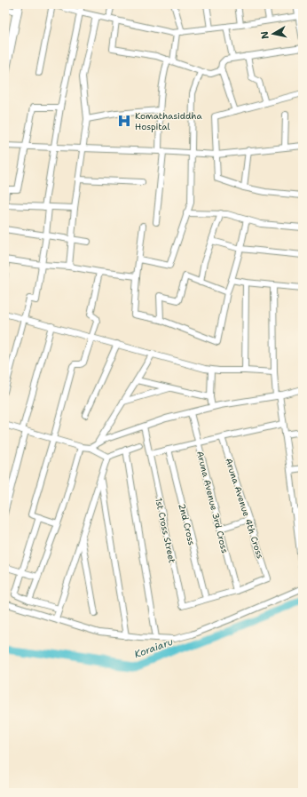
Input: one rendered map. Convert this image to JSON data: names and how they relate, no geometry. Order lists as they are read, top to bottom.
{
  "streets": {
    "street": [
      "Aruna Avenue 3rd Cross",
      "Aruna Avenue 4th Cross",
      "2nd Cross",
      "1st Cross Street"
    ]
  },
  "crossings": [
    ["Aruna Avenue 3rd Cross", "Aruna Avenue 4th Cross"],
    ["2nd Cross", "1st Cross Street"]
  ],
  "water": ["Koraiaru"],
  "places": {
    "hospital": ["Komathasiddha Hospital"]
  },
  "north": "left"
}
